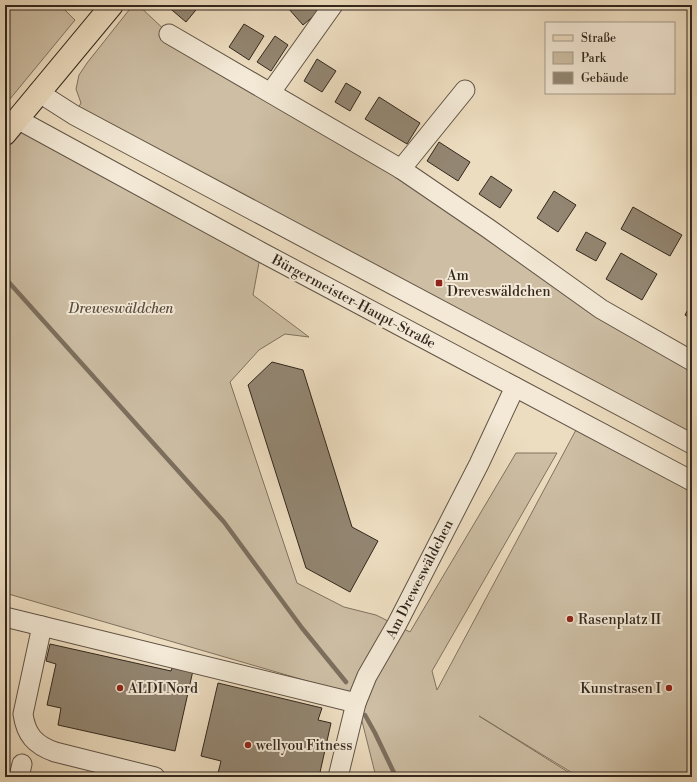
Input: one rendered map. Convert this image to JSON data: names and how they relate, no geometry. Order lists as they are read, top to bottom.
{
  "streets": {
    "street": ["Bürgermeister-Haupt-Straße", "Am Dreweswäldchen"]
  },
  "crossings": [
    ["Bürgermeister-Haupt-Straße", "Am Dreweswäldchen"]
  ],
  "parks": ["Dreweswäldchen"],
  "places": {
    "transit": ["Am Dreveswäldchen"],
    "other": [
      "Rasenplatz II",
      "ALDI Nord",
      "Kunstrasen I",
      "wellyou Fitness"
    ]
  },
  "legend": ["Straße", "Park", "Gebäude"]
}
